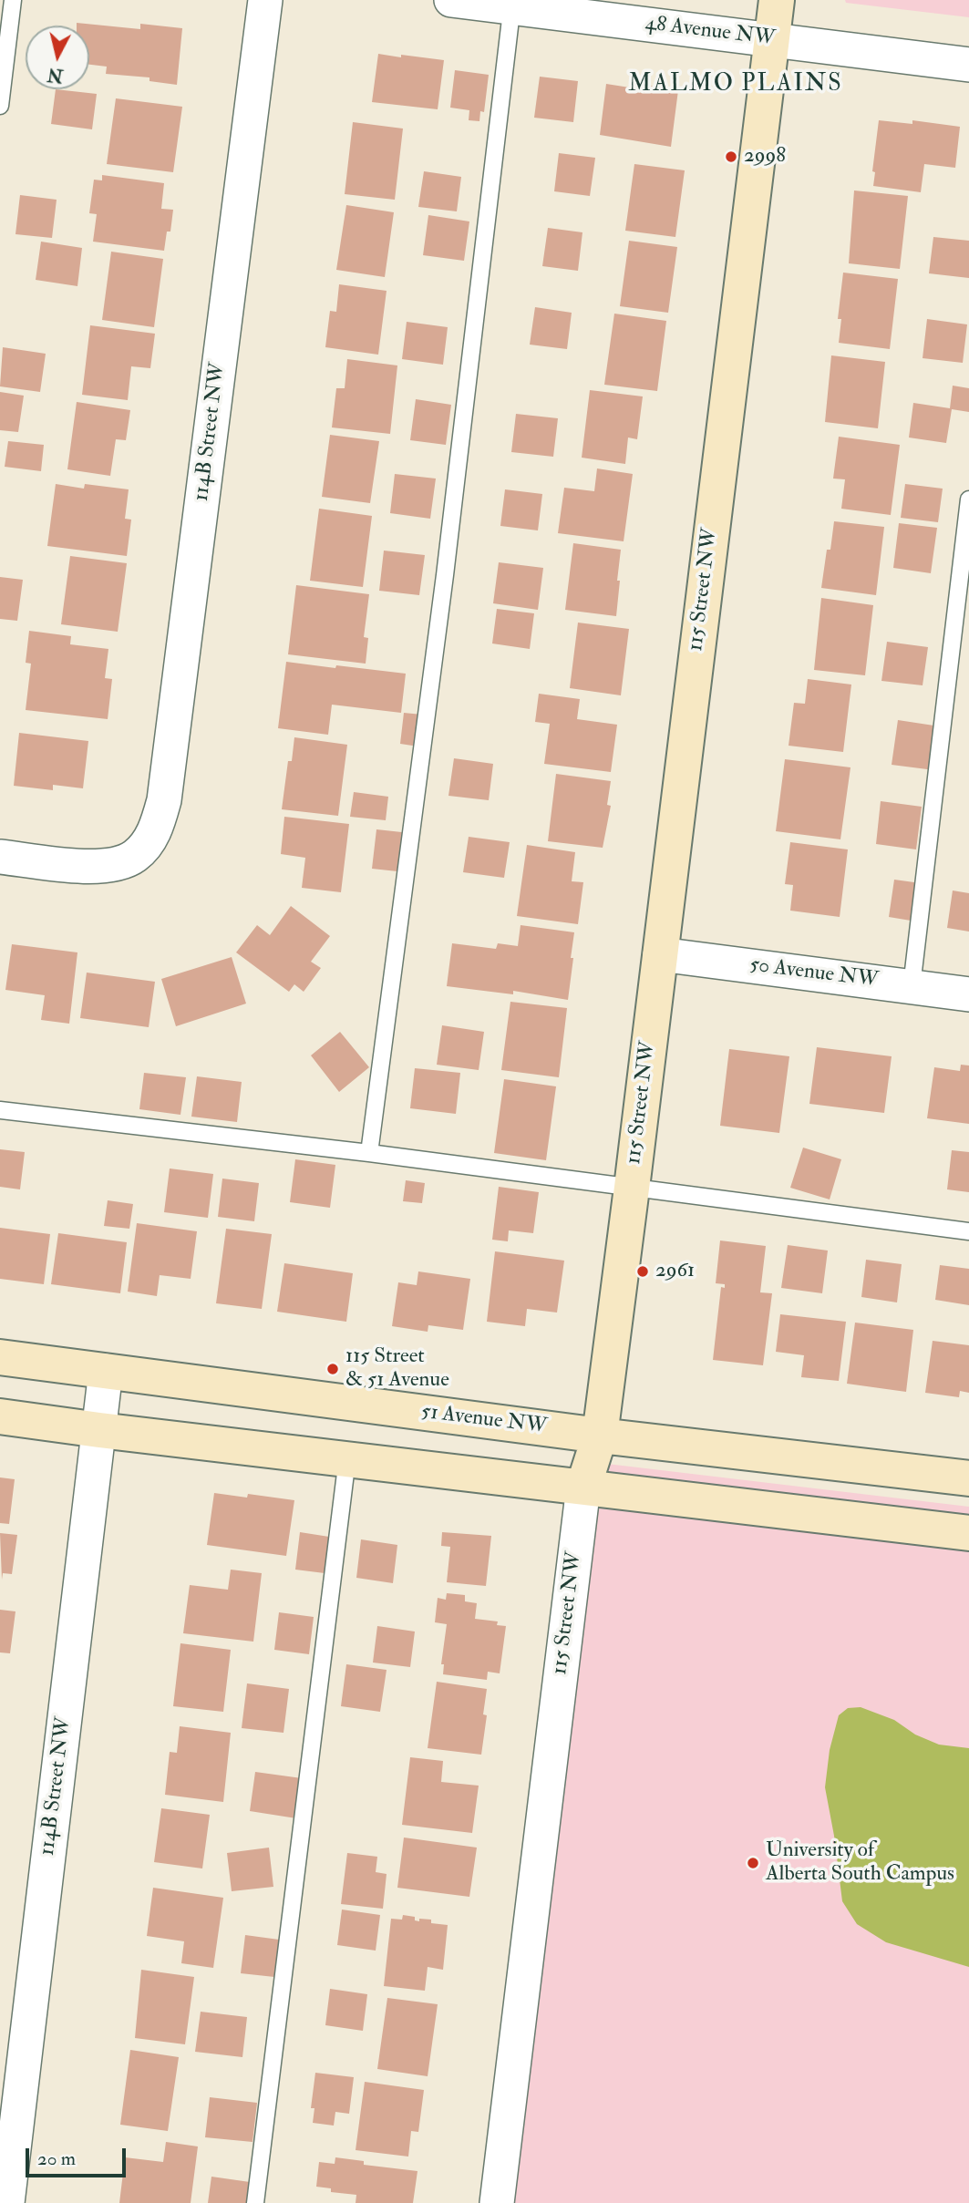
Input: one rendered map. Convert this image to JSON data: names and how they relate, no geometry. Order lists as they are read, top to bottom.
{
  "streets": {
    "main road": ["115 Street NW", "51 Avenue NW"],
    "street": ["48 Avenue NW", "114B Street NW", "50 Avenue NW"]
  },
  "crossings": [
    ["48 Avenue NW", "115 Street NW"],
    ["114B Street NW", "51 Avenue NW"],
    ["115 Street NW", "50 Avenue NW"],
    ["115 Street NW", "51 Avenue NW"]
  ],
  "districts": ["MALMO PLAINS"],
  "places": [
    "2998",
    "2961",
    "115 Street & 51 Avenue",
    "University of Alberta South Campus"
  ],
  "scale_bar": "20 m",
  "north": "bottom"
}
